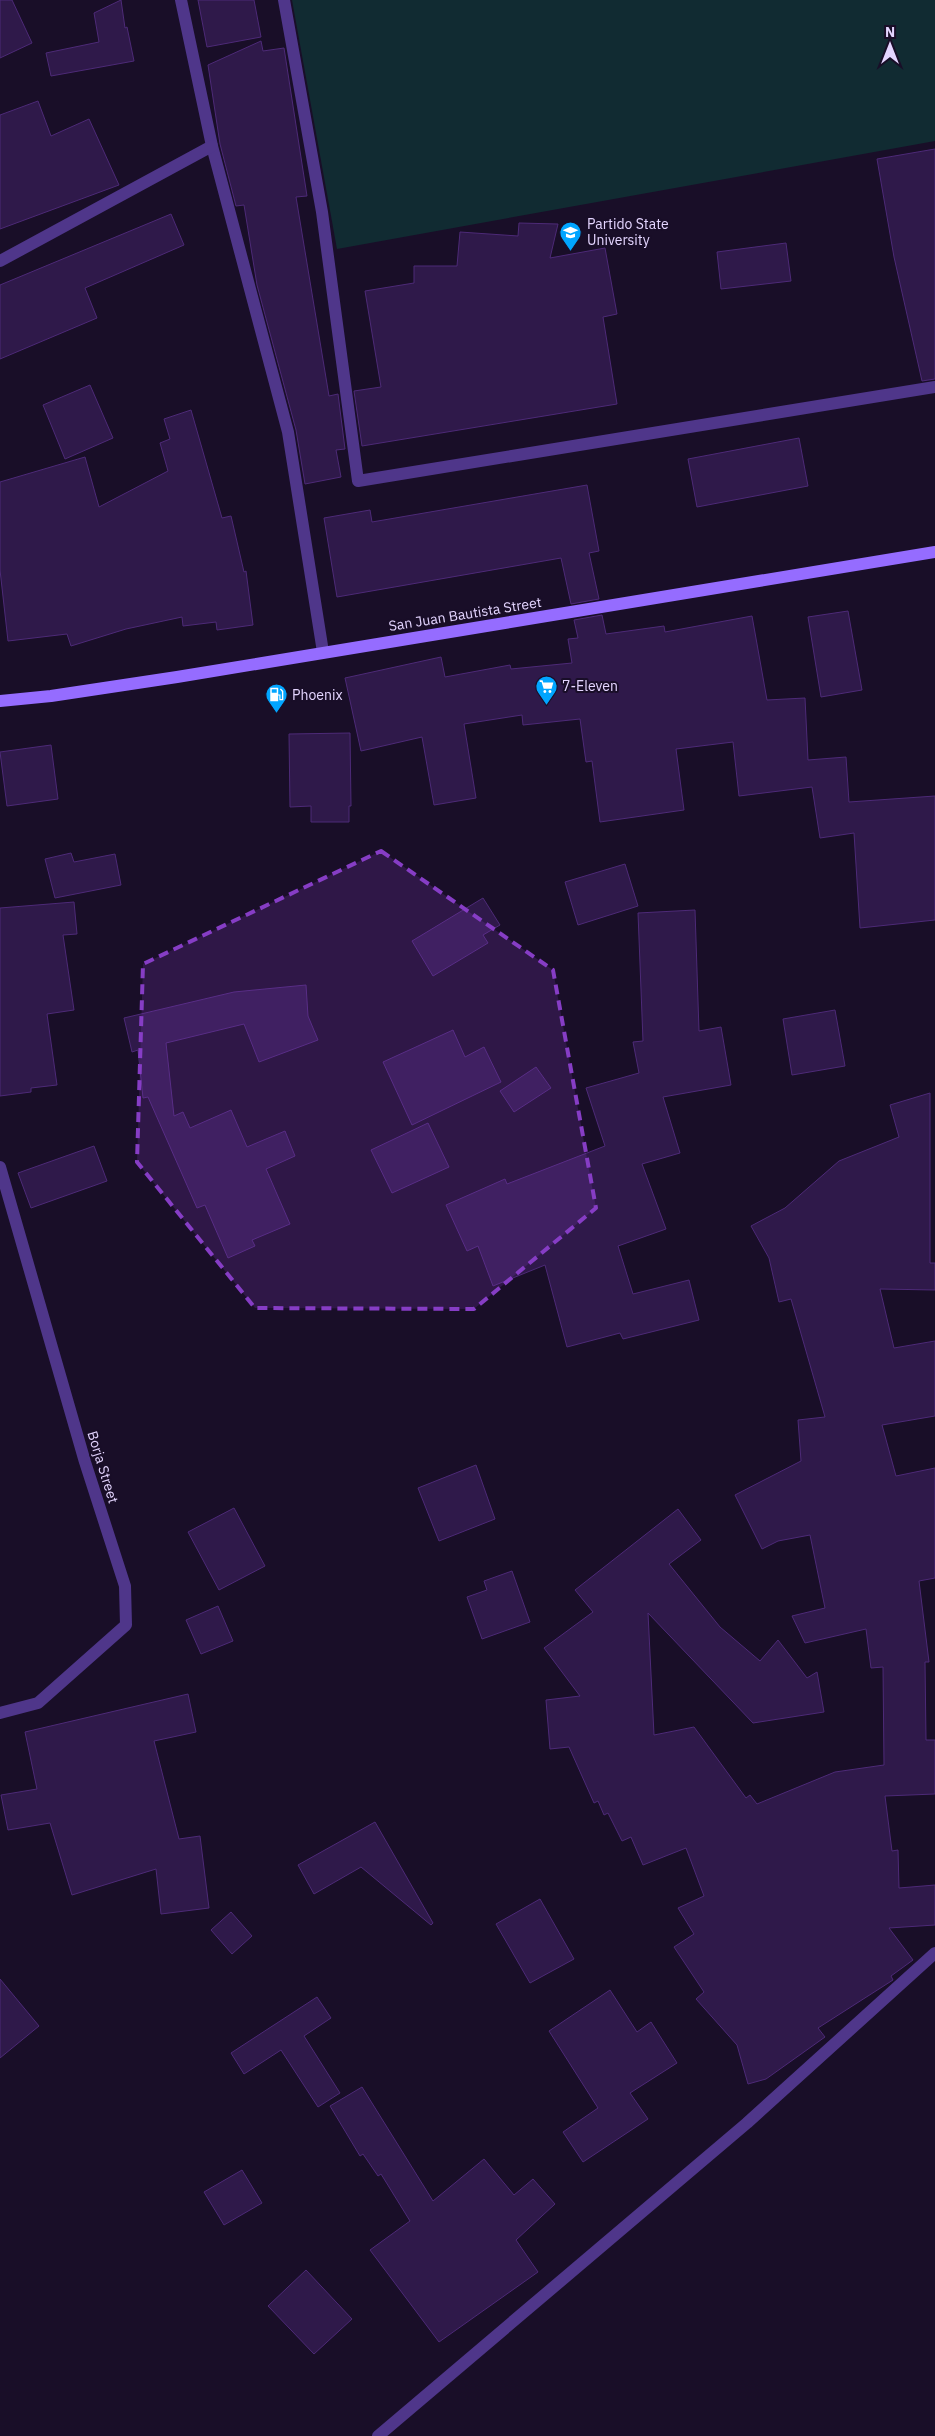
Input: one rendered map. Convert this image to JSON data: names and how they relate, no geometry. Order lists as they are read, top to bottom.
{
  "streets": {
    "main road": ["San Juan Bautista Street"],
    "street": ["Borja Street"]
  },
  "places": {
    "school or university": ["Partido State University"],
    "supermarket": ["7-Eleven"],
    "fuel station": ["Phoenix"]
  },
  "north": "top"
}
